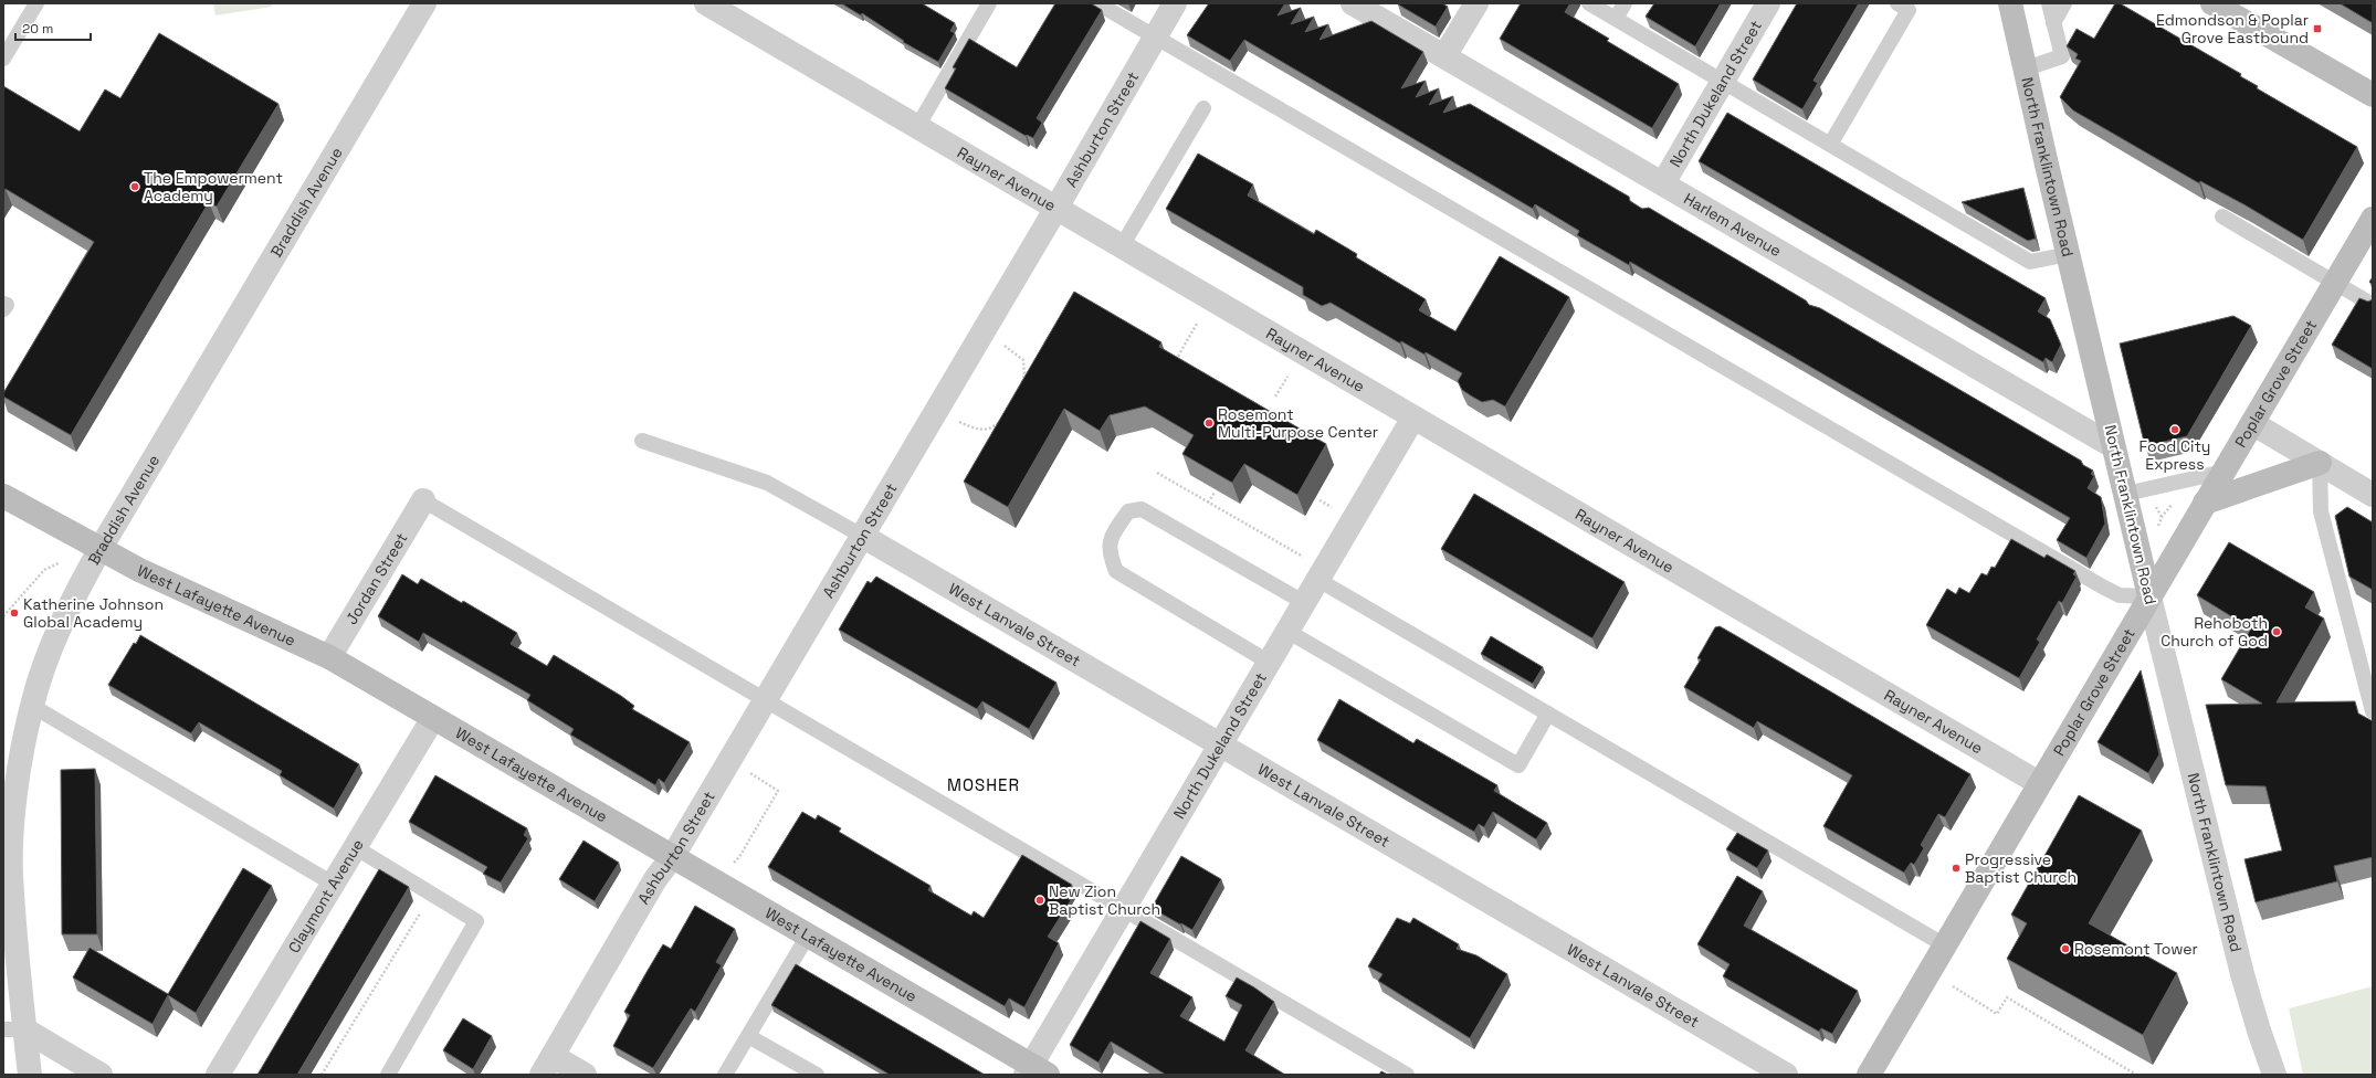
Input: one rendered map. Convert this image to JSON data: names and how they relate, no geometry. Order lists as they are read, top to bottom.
{
  "streets": {
    "main road": ["North Franklintown Road", "Poplar Grove Street", "West Lafayette Avenue"],
    "street": [
      "North Dukeland Street",
      "Ashburton Street",
      "Rayner Avenue",
      "Braddish Avenue",
      "Harlem Avenue",
      "Jordan Street",
      "West Lanvale Street",
      "Claymont Avenue"
    ]
  },
  "crossings": [
    ["North Dukeland Street", "Rayner Avenue"],
    ["North Dukeland Street", "Harlem Avenue"],
    ["North Dukeland Street", "West Lafayette Avenue"],
    ["North Dukeland Street", "West Lanvale Street"],
    ["Ashburton Street", "Rayner Avenue"],
    ["Ashburton Street", "West Lafayette Avenue"],
    ["Ashburton Street", "West Lanvale Street"],
    ["North Franklintown Road", "Harlem Avenue"],
    ["North Franklintown Road", "Poplar Grove Street"],
    ["Rayner Avenue", "Poplar Grove Street"],
    ["Braddish Avenue", "West Lafayette Avenue"],
    ["Jordan Street", "West Lafayette Avenue"],
    ["West Lafayette Avenue", "Claymont Avenue"]
  ],
  "districts": ["MOSHER"],
  "places": {
    "transit": ["Edmondson & Poplar Grove Eastbound"],
    "other": [
      "The Empowerment Academy",
      "Rosemont Multi-Purpose Center",
      "Food City Express",
      "Katherine Johnson Global Academy",
      "Rehoboth Church of God",
      "Progressive Baptist Church",
      "New Zion Baptist Church",
      "Rosemont Tower"
    ]
  },
  "scale_bar": "20 m"
}
